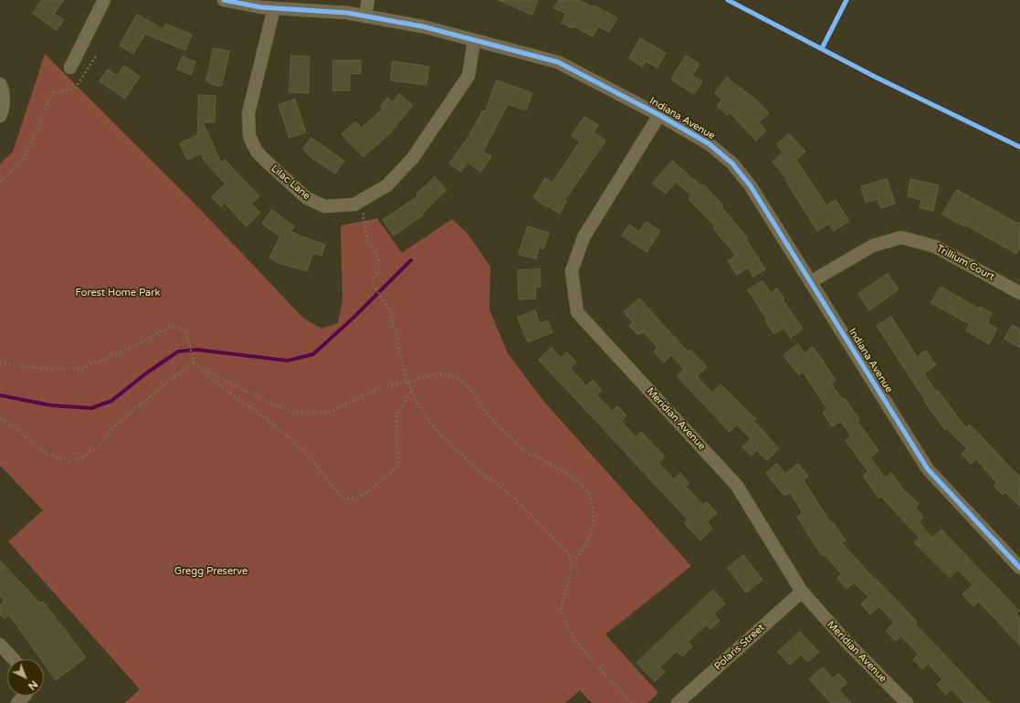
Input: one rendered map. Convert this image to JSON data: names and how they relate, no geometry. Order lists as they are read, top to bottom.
{
  "streets": {
    "street": [
      "Indiana Avenue",
      "Lilac Lane",
      "Trillium Court",
      "Meridian Avenue",
      "Polaris Street"
    ]
  },
  "crossings": [
    ["Indiana Avenue", "Lilac Lane"],
    ["Indiana Avenue", "Trillium Court"],
    ["Indiana Avenue", "Meridian Avenue"],
    ["Meridian Avenue", "Polaris Street"]
  ],
  "parks": ["Forest Home Park", "Gregg Preserve"],
  "north": "bottom right"
}
